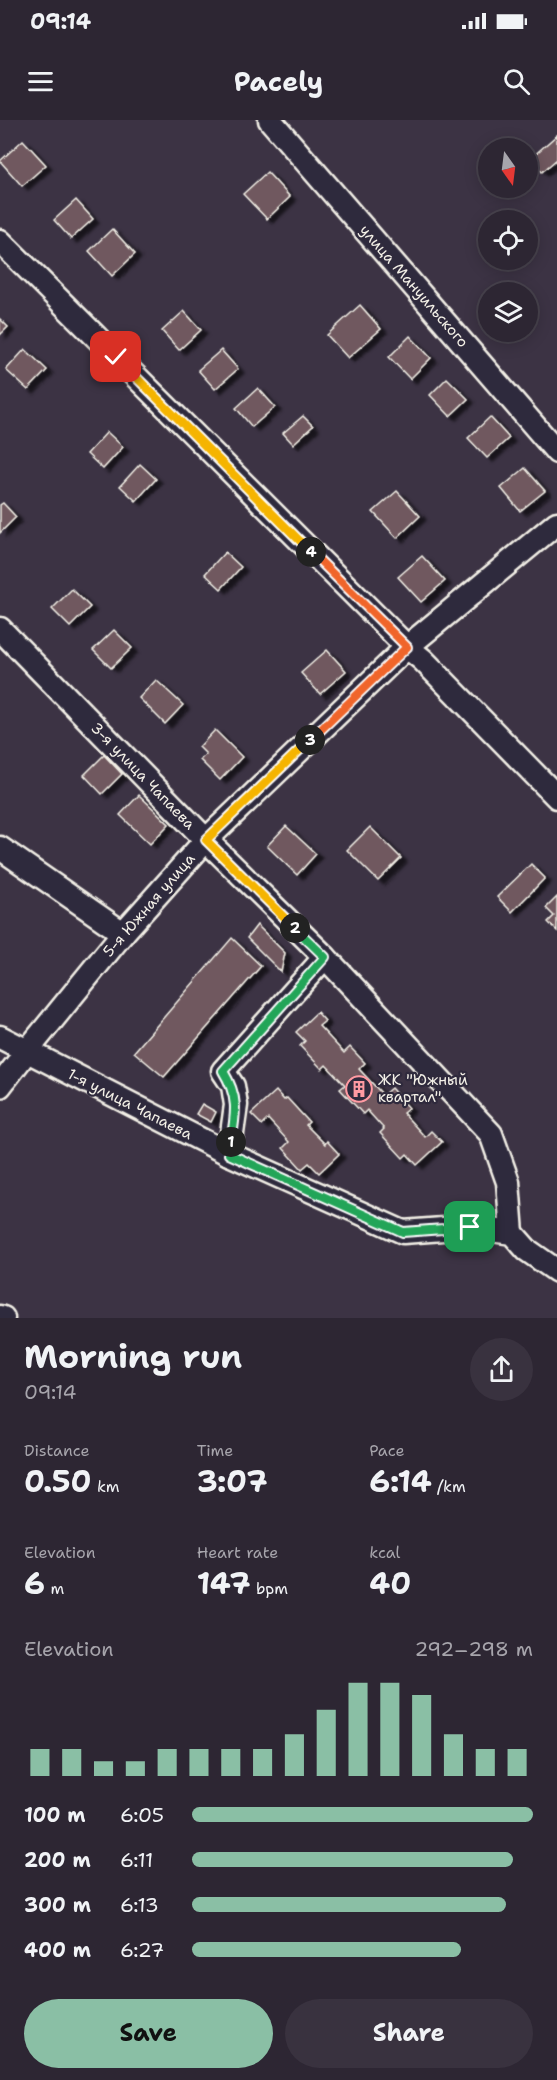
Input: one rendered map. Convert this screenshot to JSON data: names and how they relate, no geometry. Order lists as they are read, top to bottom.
{
  "streets": {
    "street": [
      "улица Мануильского",
      "3-я улица Чапаева",
      "5-я Южная улица",
      "1-я улица Чапаева"
    ]
  },
  "crossings": [
    ["3-я улица Чапаева", "5-я Южная улица"],
    ["3-я улица Чапаева", "1-я улица Чапаева"],
    ["5-я Южная улица", "1-я улица Чапаева"]
  ],
  "places": {
    "building": ["ЖК \"Южный квартал\""]
  },
  "north": "bottom",
  "page": {
    "status": "09:14",
    "header": "Pacely",
    "pins": [
      "4",
      "3",
      "2",
      "1"
    ],
    "heading": ["Morning run", "09:14"],
    "stats": [
      ["Distance", "0.50 km"],
      ["Time", "3:07"],
      ["Pace", "6:14 /km"],
      ["Elevation", "6 m"],
      ["Heart rate", "147 bpm"],
      ["kcal", "40"]
    ],
    "chart": ["Elevation", "292–298 m"],
    "list": [
      {
        "name": "100 m",
        "note": "6:05"
      },
      {
        "name": "200 m",
        "note": "6:11"
      },
      {
        "name": "300 m",
        "note": "6:13"
      },
      {
        "name": "400 m",
        "note": "6:27"
      }
    ],
    "buttons": ["Save", "Share"]
  }
}
